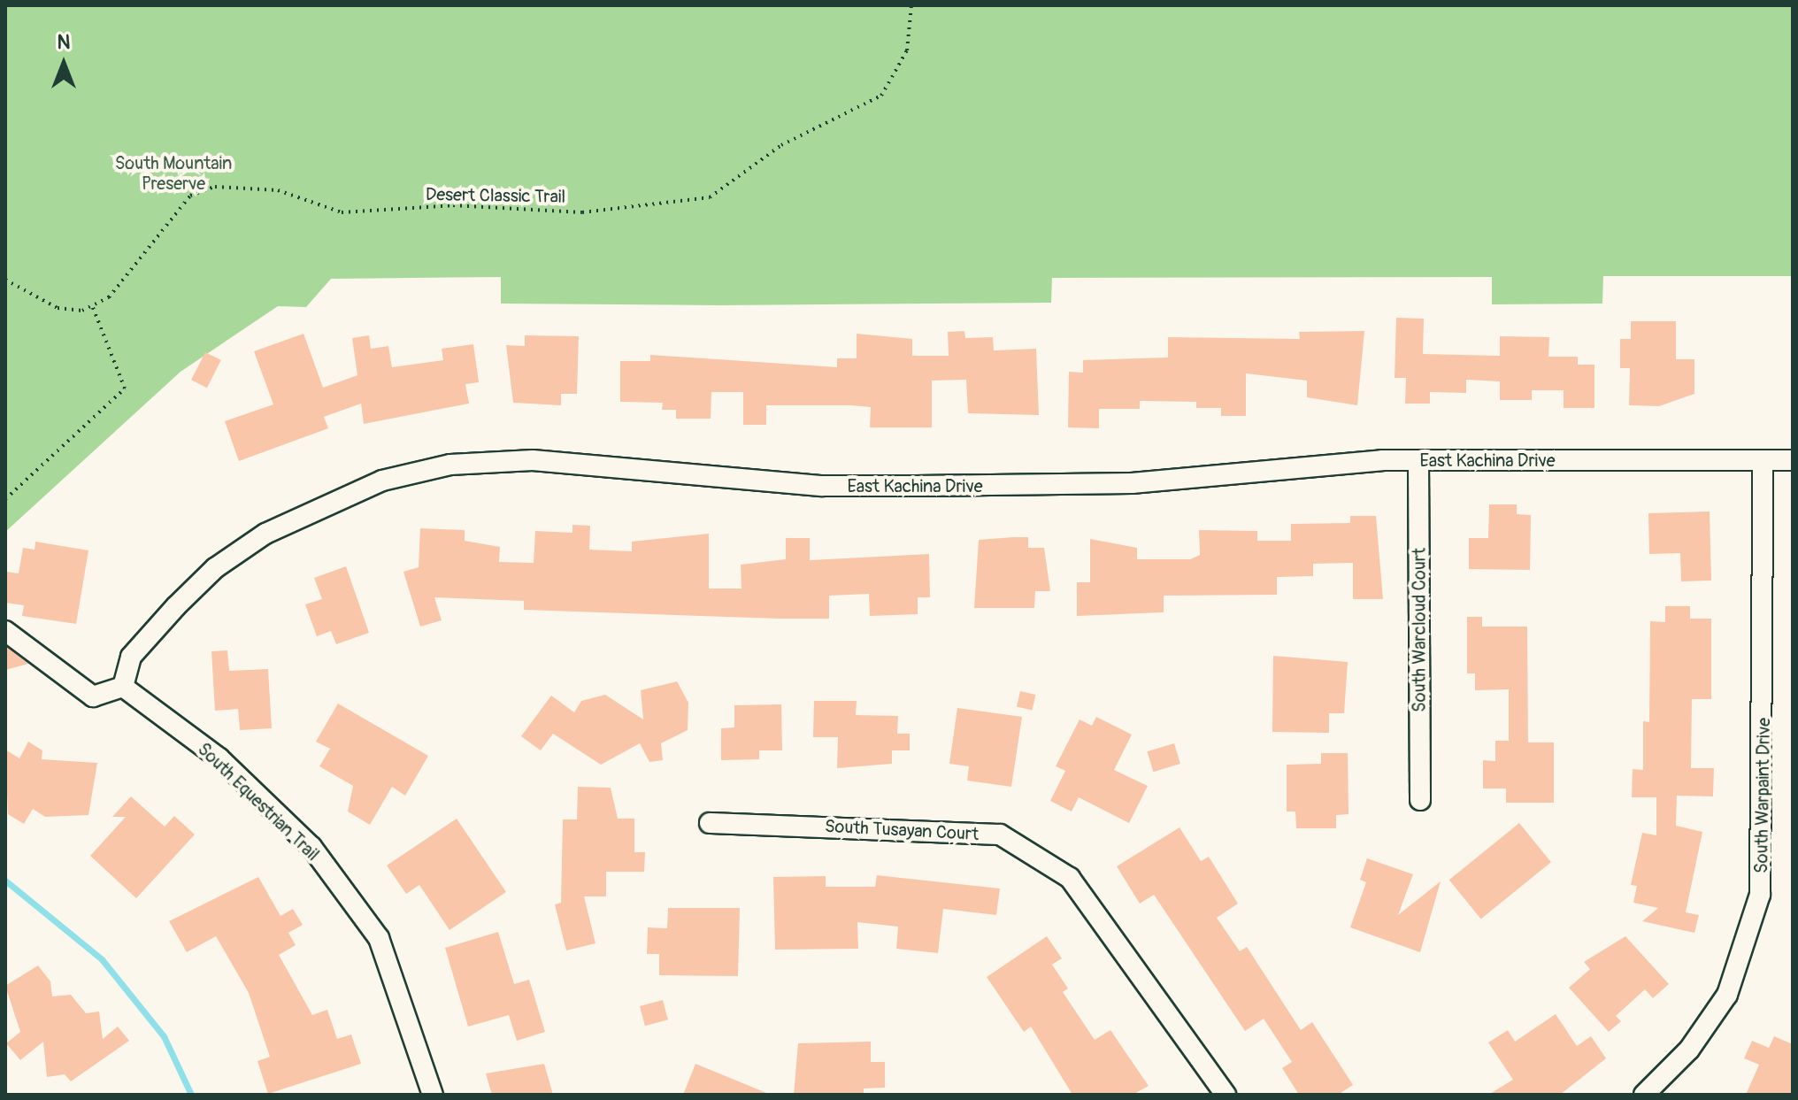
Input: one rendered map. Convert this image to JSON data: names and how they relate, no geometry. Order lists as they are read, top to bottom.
{
  "streets": {
    "street": [
      "East Kachina Drive",
      "South Warcloud Court",
      "South Warpaint Drive",
      "South Equestrian Trail",
      "South Tusayan Court"
    ],
    "path": ["Desert Classic Trail"]
  },
  "crossings": [
    ["East Kachina Drive", "South Warcloud Court"],
    ["East Kachina Drive", "South Warpaint Drive"],
    ["East Kachina Drive", "South Equestrian Trail"]
  ],
  "parks": ["South Mountain Preserve"],
  "north": "top"
}
